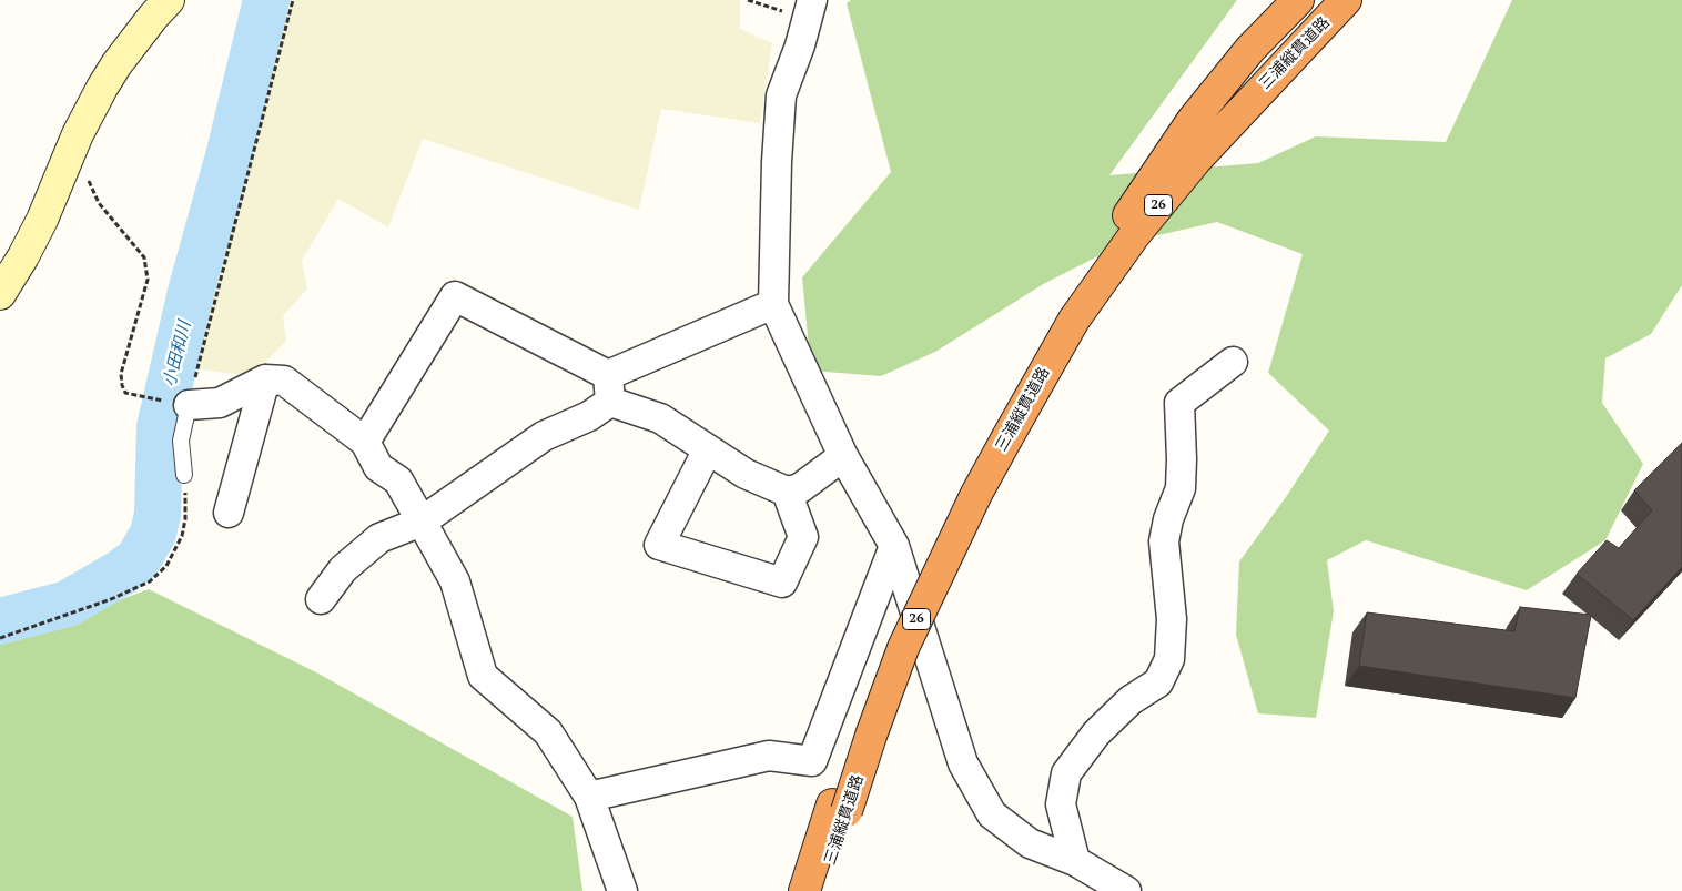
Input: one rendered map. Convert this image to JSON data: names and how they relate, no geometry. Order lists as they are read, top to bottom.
{
  "streets": {
    "highway": ["三浦縦貫道路", "26"]
  },
  "water": ["小田和川"]
}
